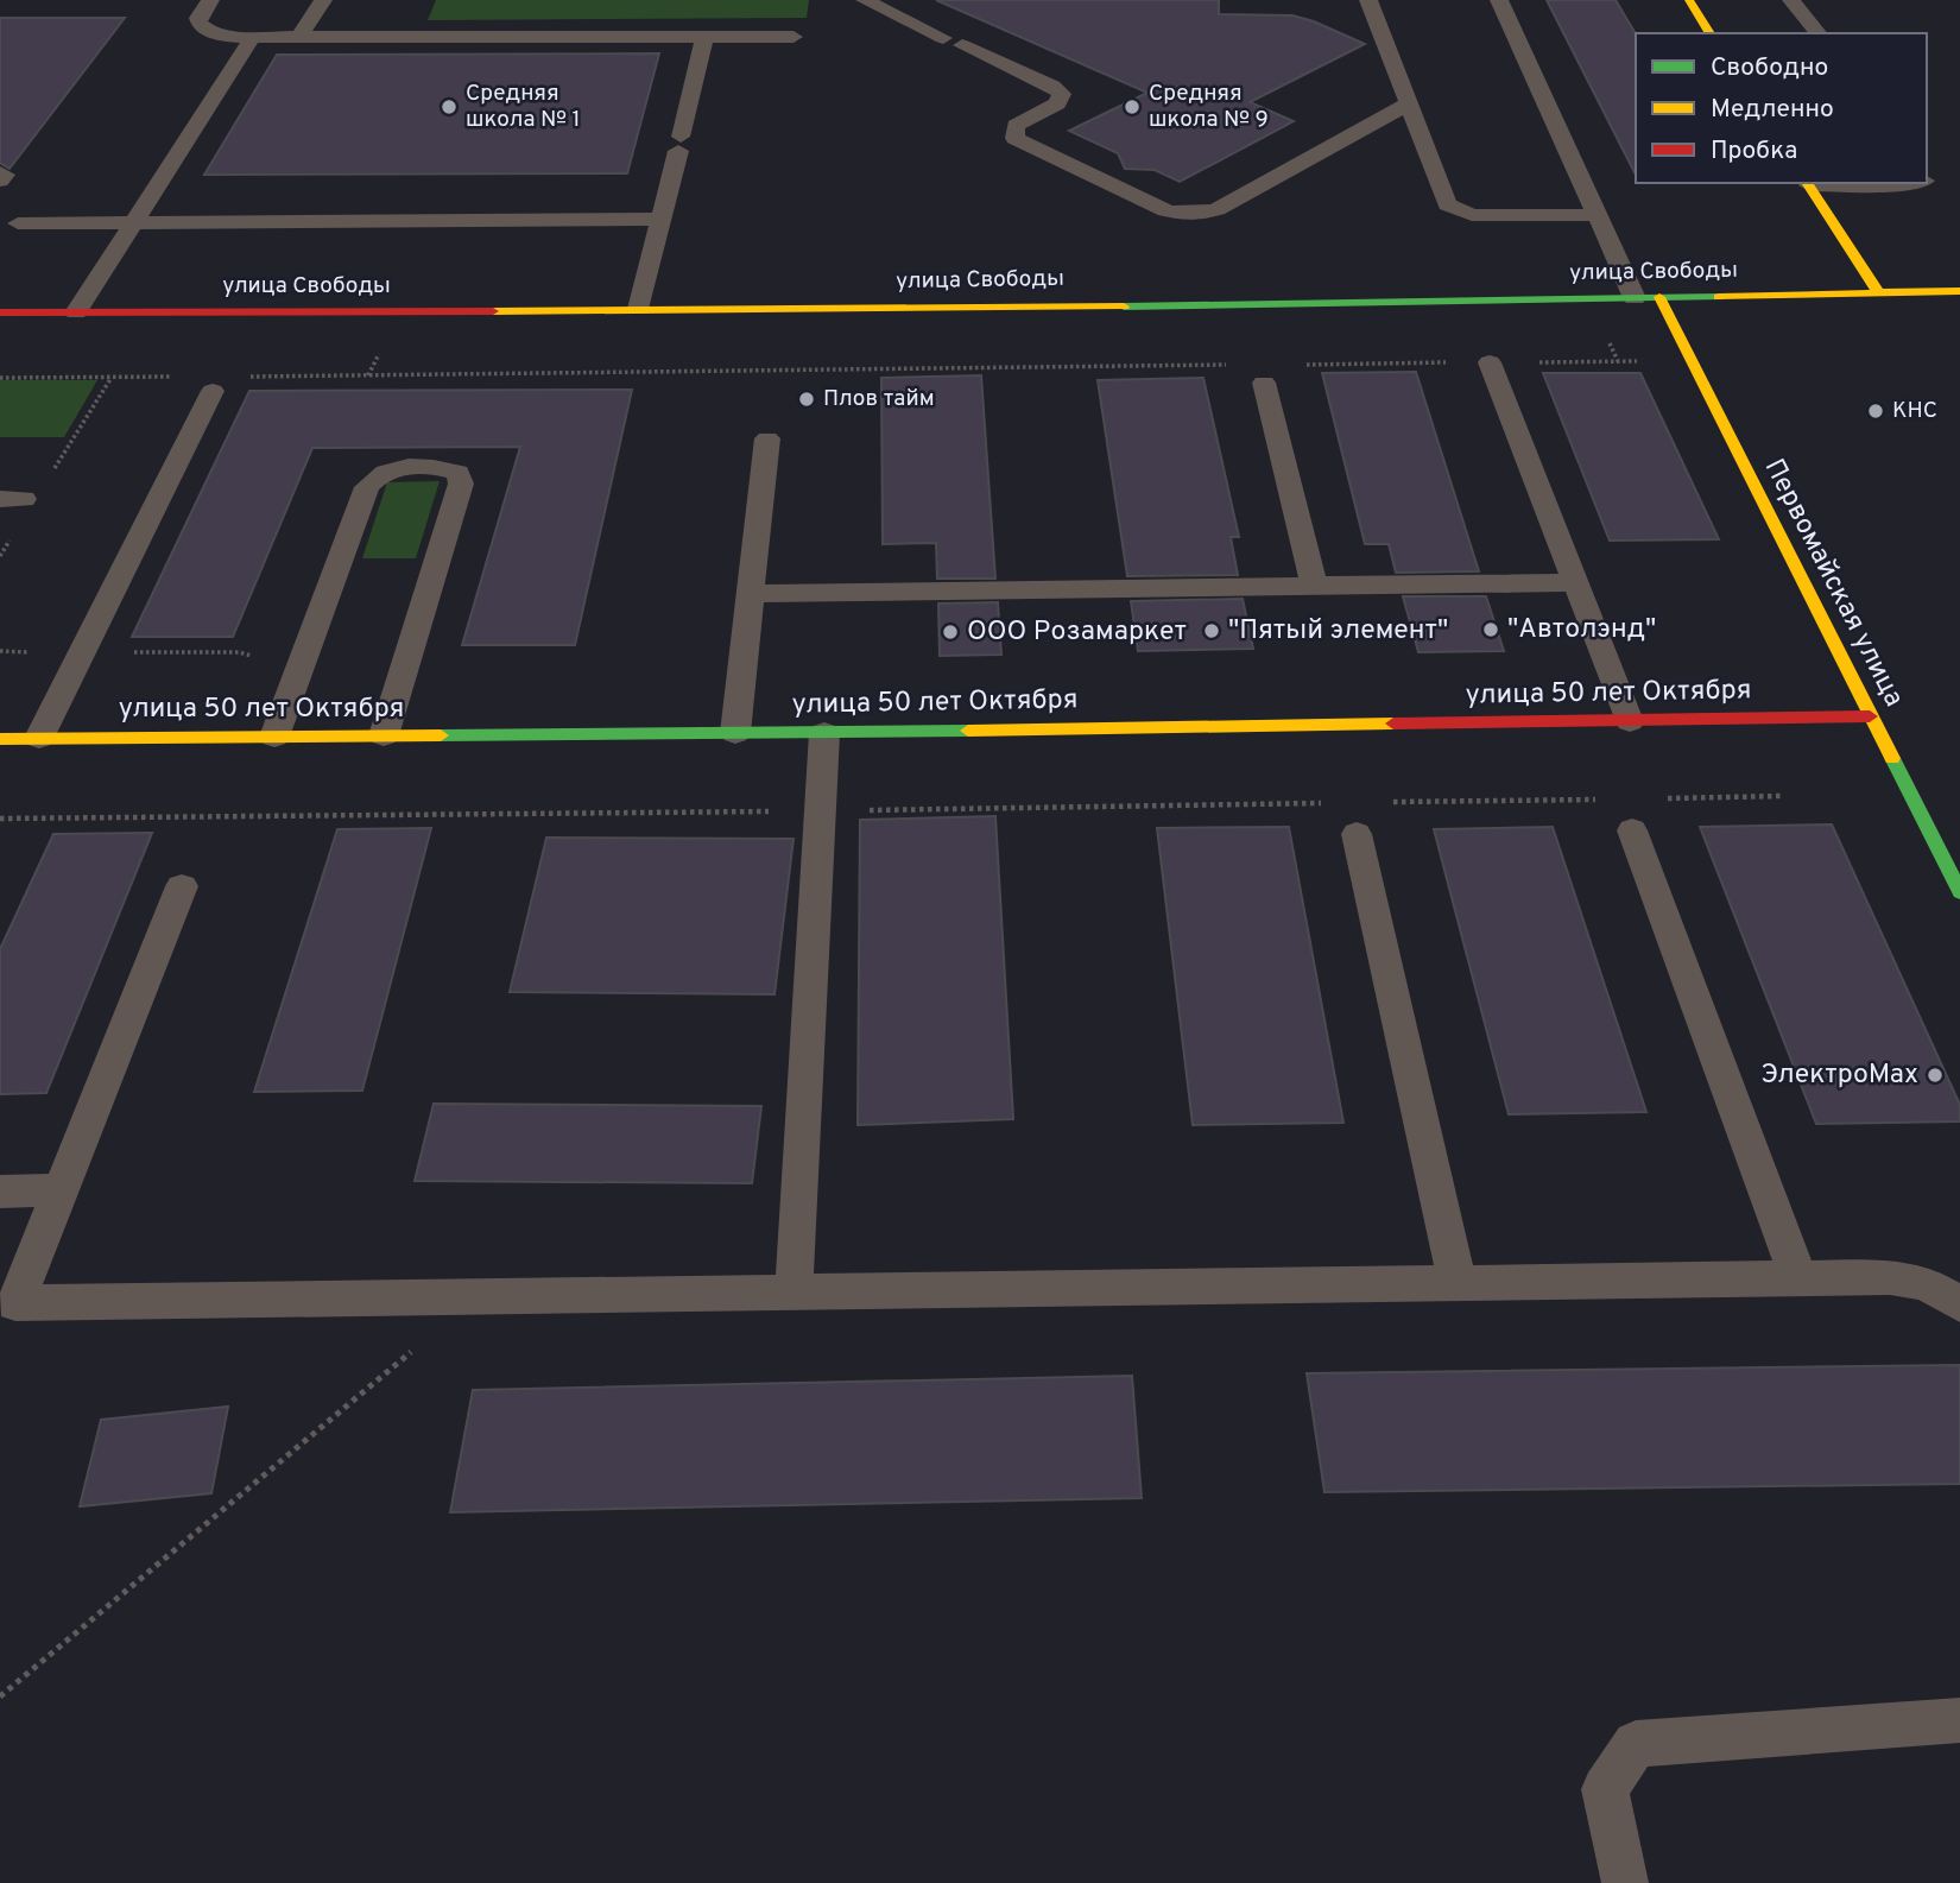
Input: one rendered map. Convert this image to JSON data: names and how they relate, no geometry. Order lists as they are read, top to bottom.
{
  "streets": {
    "street": ["улица Свободы", "Первомайская улица", "улица 50 лет Октября"]
  },
  "crossings": [
    ["улица Свободы", "Первомайская улица"],
    ["Первомайская улица", "улица 50 лет Октября"]
  ],
  "places": [
    "Средняя школа № 1",
    "Средняя школа № 9",
    "Плов тайм",
    "КНС",
    "\"Автолэнд\"",
    "\"Пятый элемент\"",
    "ООО Розамаркет",
    "ЭлектроMax"
  ],
  "legend": ["Свободно", "Медленно", "Пробка"]
}
